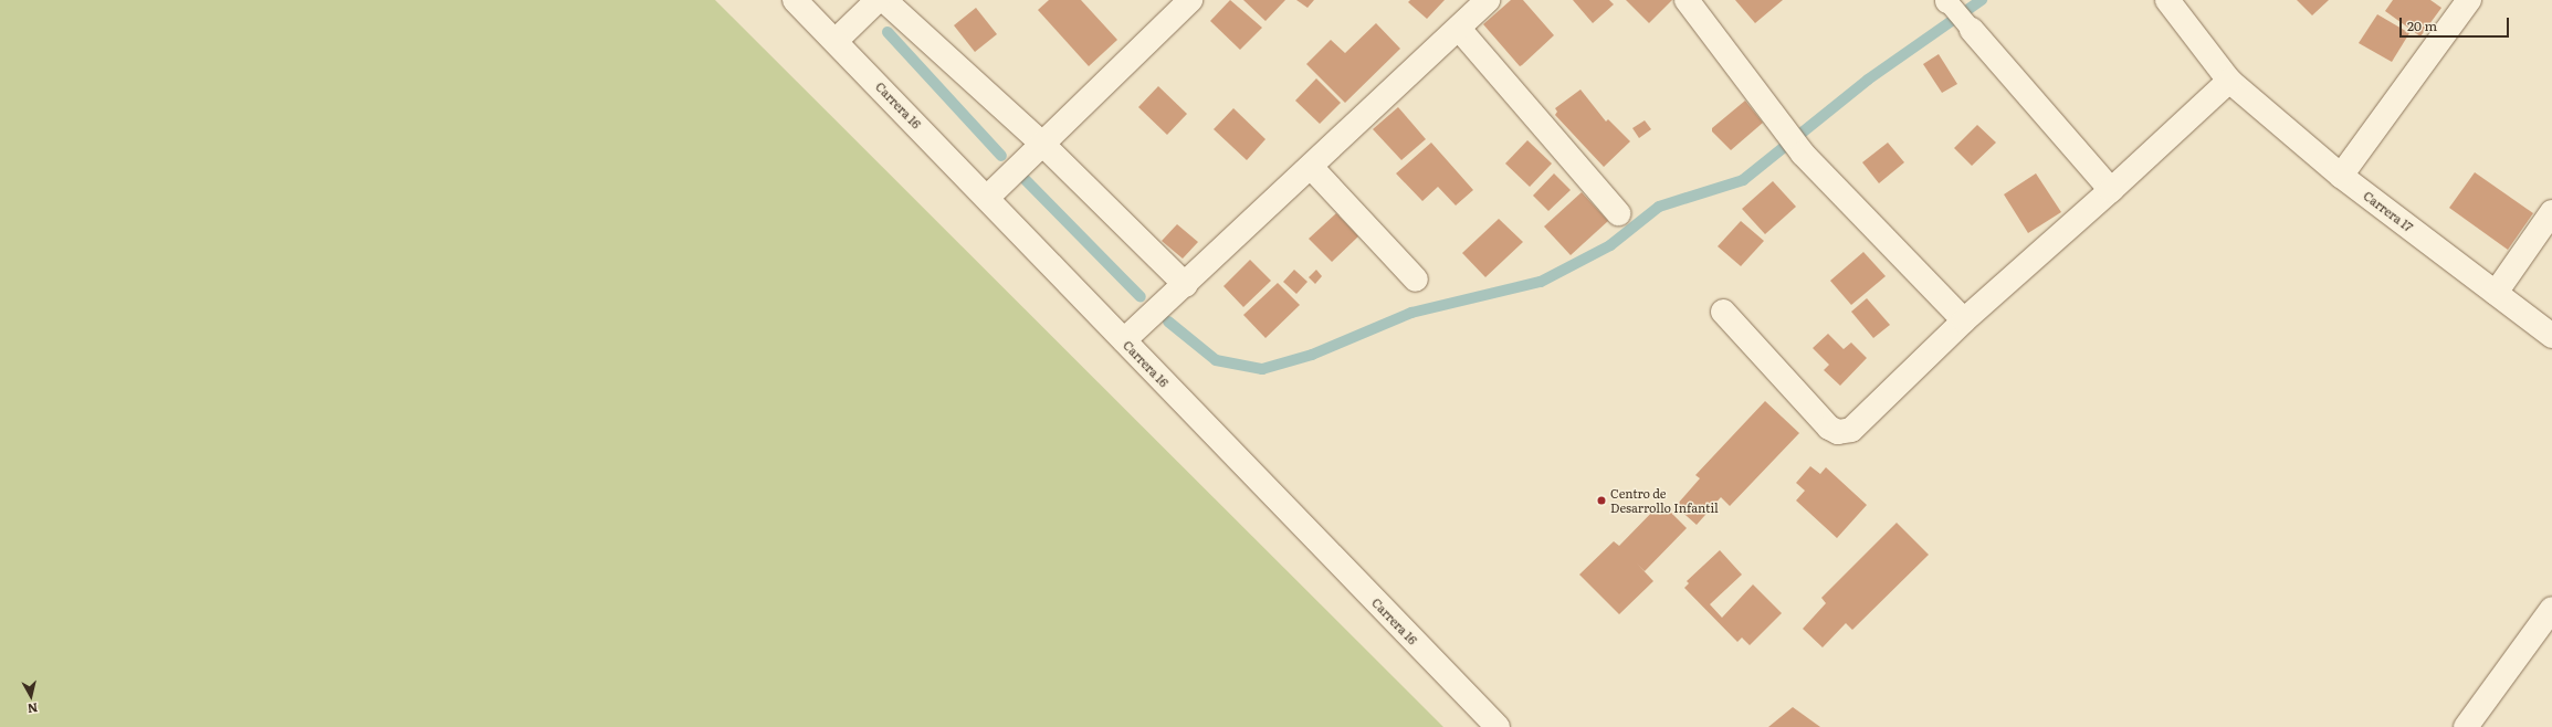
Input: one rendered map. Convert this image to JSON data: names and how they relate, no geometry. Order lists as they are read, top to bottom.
{
  "streets": {
    "street": ["Carrera 16", "Carrera 17"]
  },
  "places": ["Centro de Desarrollo Infantil"],
  "scale_bar": "20 m",
  "north": "bottom"
}
